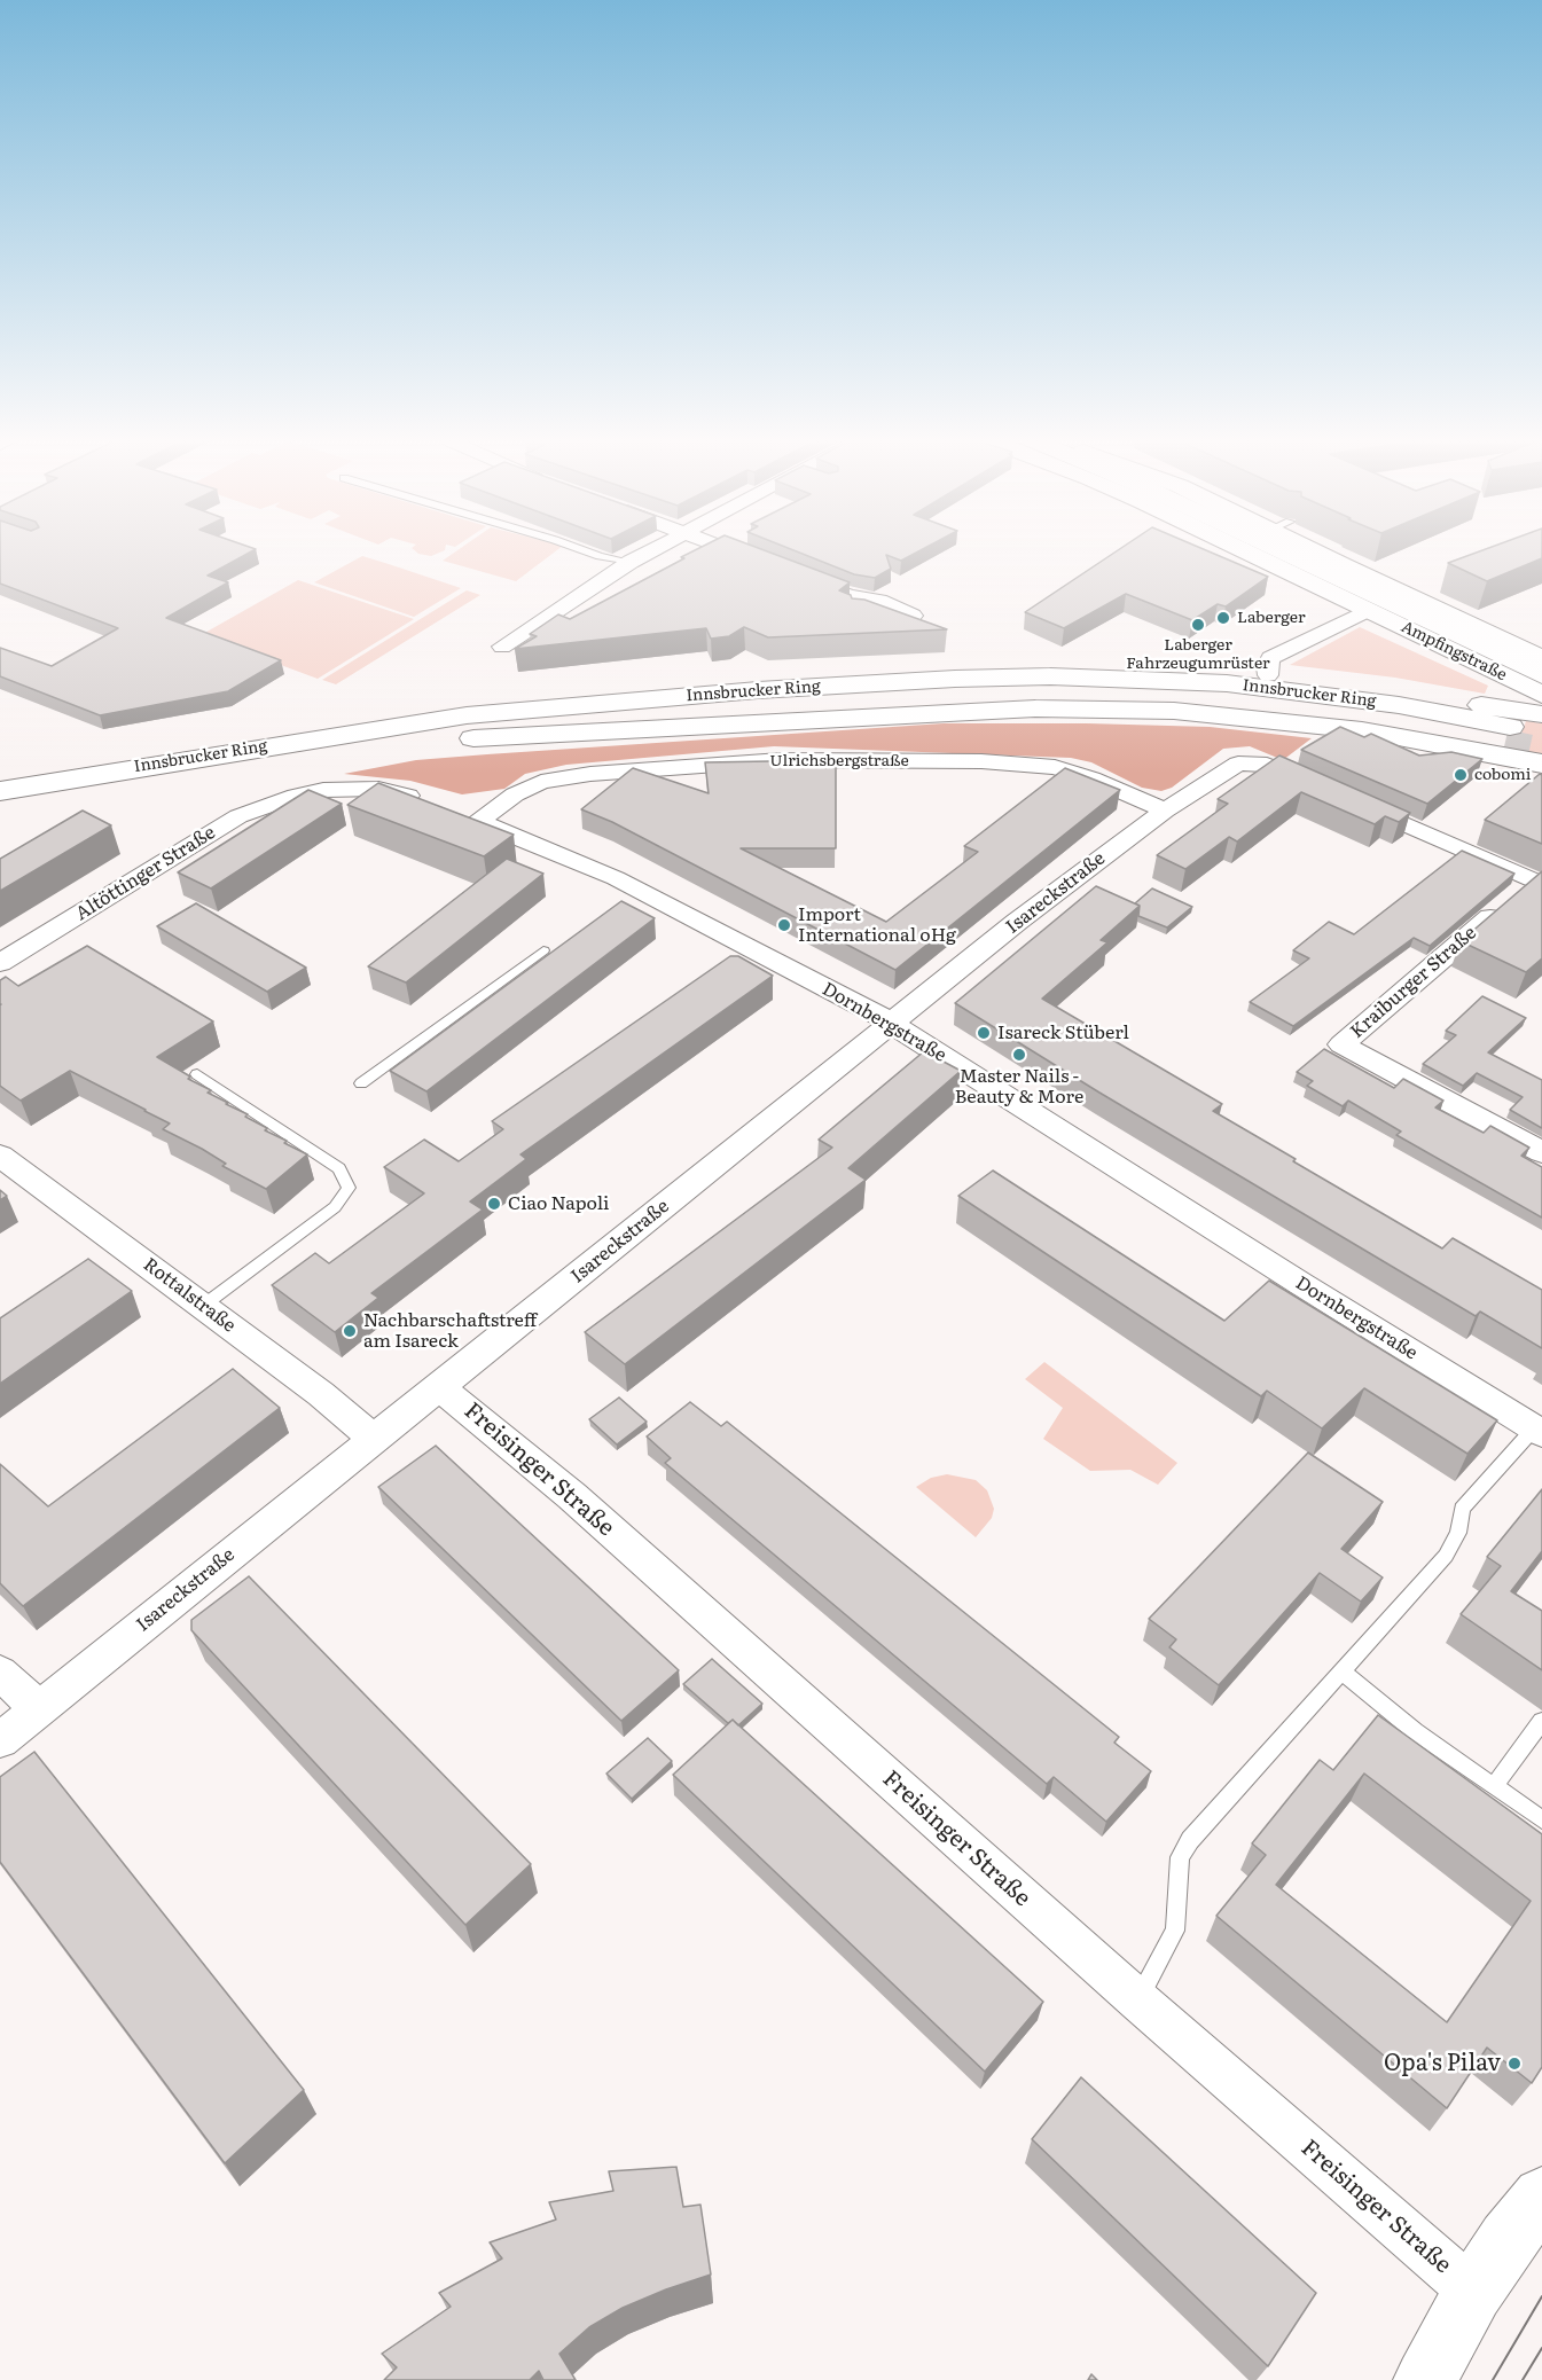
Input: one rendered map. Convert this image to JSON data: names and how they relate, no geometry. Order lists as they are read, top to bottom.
{
  "streets": {
    "main road": ["Ampfingstraße", "Innsbrucker Ring"],
    "street": [
      "Ulrichsbergstraße",
      "Altöttinger Straße",
      "Isareckstraße",
      "Kraiburger Straße",
      "Dornbergstraße",
      "Rottalstraße",
      "Freisinger Straße"
    ]
  },
  "crossings": [
    ["Ulrichsbergstraße", "Isareckstraße"],
    ["Ulrichsbergstraße", "Dornbergstraße"],
    ["Isareckstraße", "Kraiburger Straße"],
    ["Isareckstraße", "Dornbergstraße"],
    ["Isareckstraße", "Rottalstraße"],
    ["Isareckstraße", "Freisinger Straße"],
    ["Dornbergstraße", "Freisinger Straße"]
  ],
  "places": [
    "Laberger",
    "Laberger Fahrzeugumrüster",
    "cobomi",
    "Import International oHg",
    "Isareck Stüberl",
    "Master Nails - Beauty & More",
    "Ciao Napoli",
    "Nachbarschaftstreff am Isareck",
    "Opa's Pilav"
  ]
}
